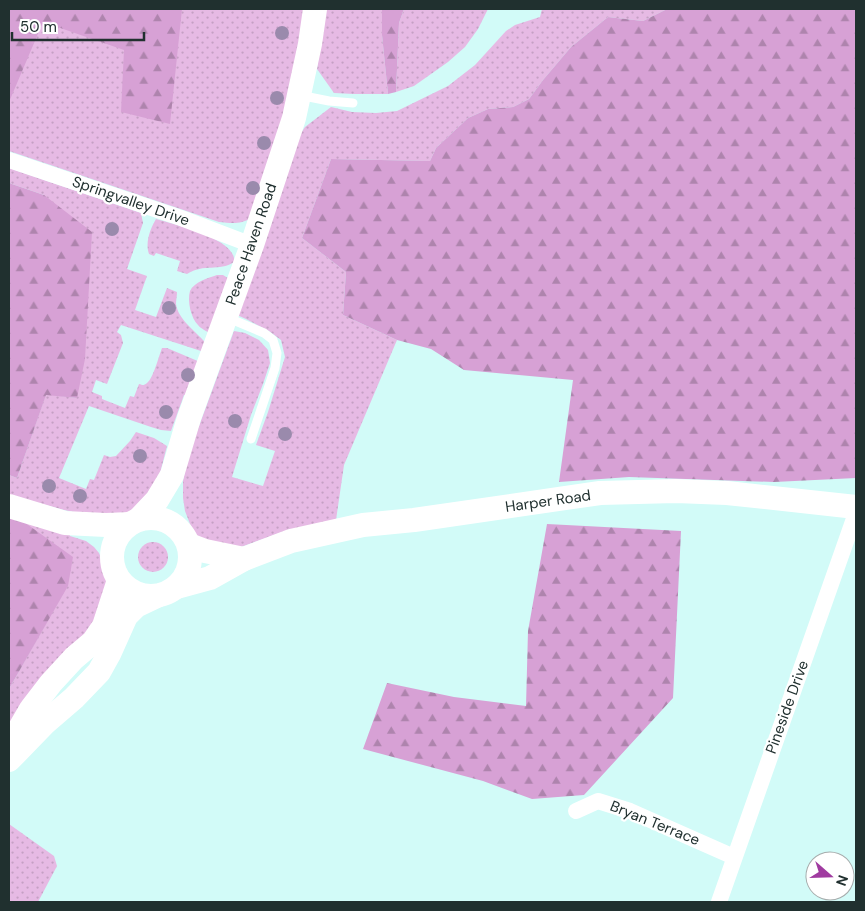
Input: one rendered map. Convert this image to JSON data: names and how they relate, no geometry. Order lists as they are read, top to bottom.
{
  "streets": {
    "main road": ["Peace Haven Road", "Harper Road"],
    "street": ["Springvalley Drive", "Pineside Drive", "Bryan Terrace"]
  },
  "crossings": [
    ["Springvalley Drive", "Peace Haven Road"],
    ["Peace Haven Road", "Harper Road"],
    ["Pineside Drive", "Bryan Terrace"]
  ],
  "scale_bar": "50 m",
  "north": "right"
}
